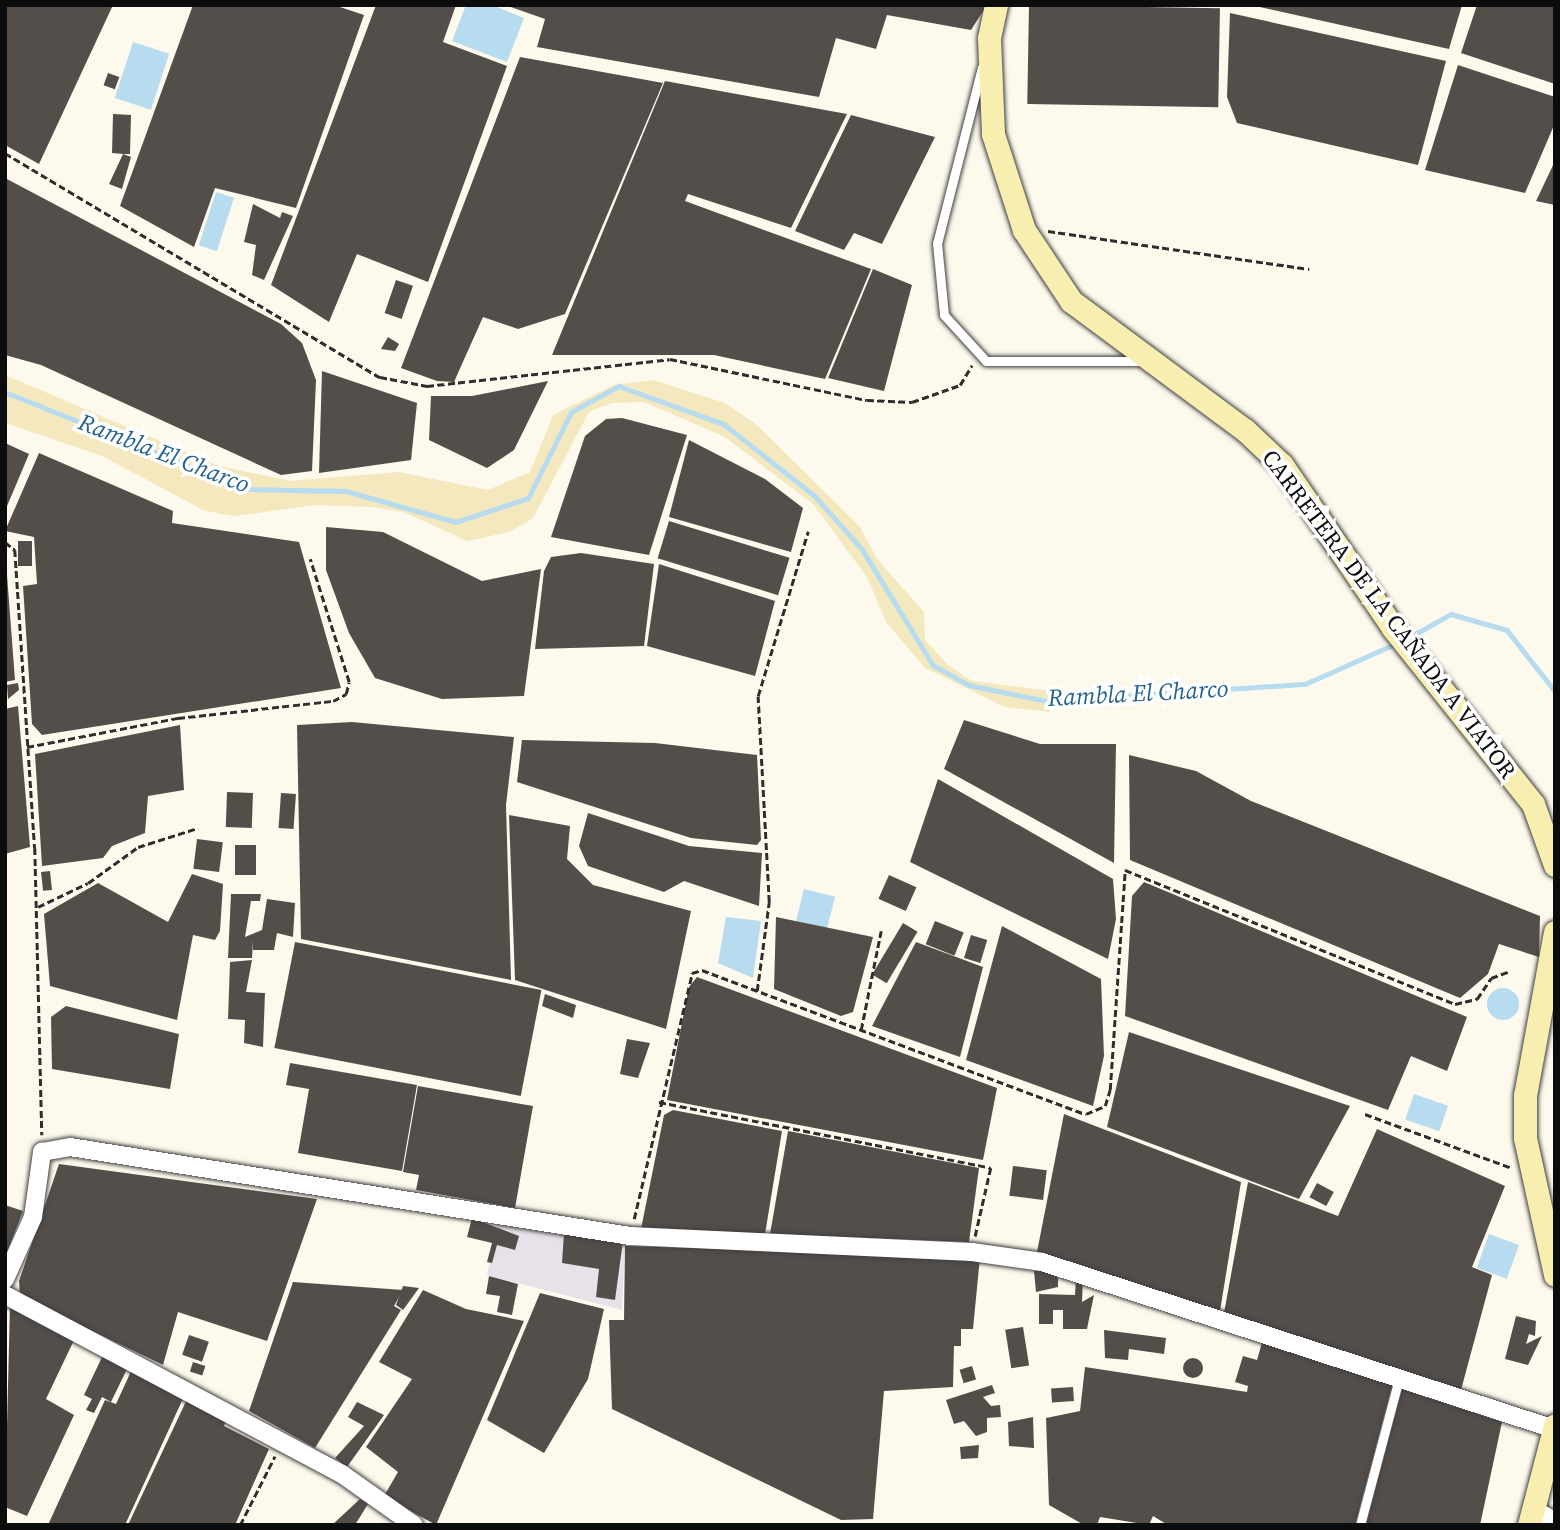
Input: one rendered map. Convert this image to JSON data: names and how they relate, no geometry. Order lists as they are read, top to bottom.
{
  "streets": {
    "street": ["CARRETERA DE LA CAÑADA A VIATOR"]
  },
  "water": ["Rambla El Charco"]
}
